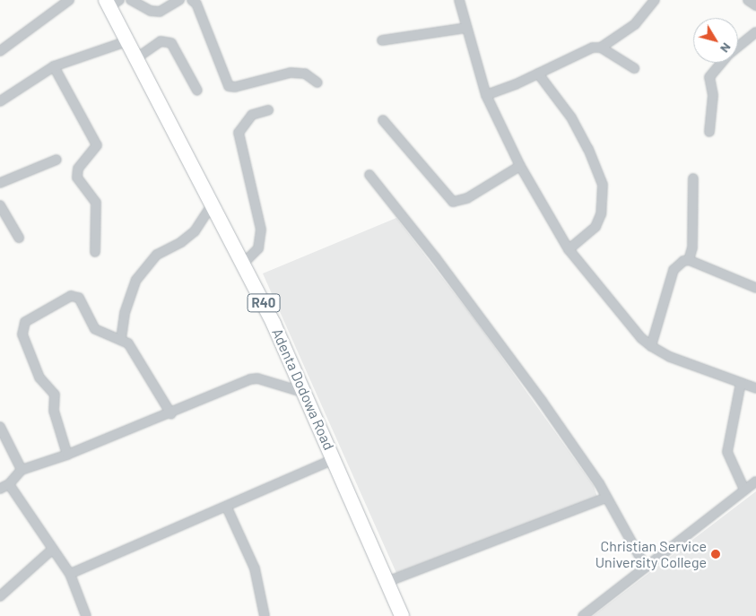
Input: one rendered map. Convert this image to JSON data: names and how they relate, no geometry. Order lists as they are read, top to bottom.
{
  "streets": {
    "main road": ["R40", "Adenta Dodowa Road"]
  },
  "places": ["Christian Service University College"],
  "north": "bottom right"
}
